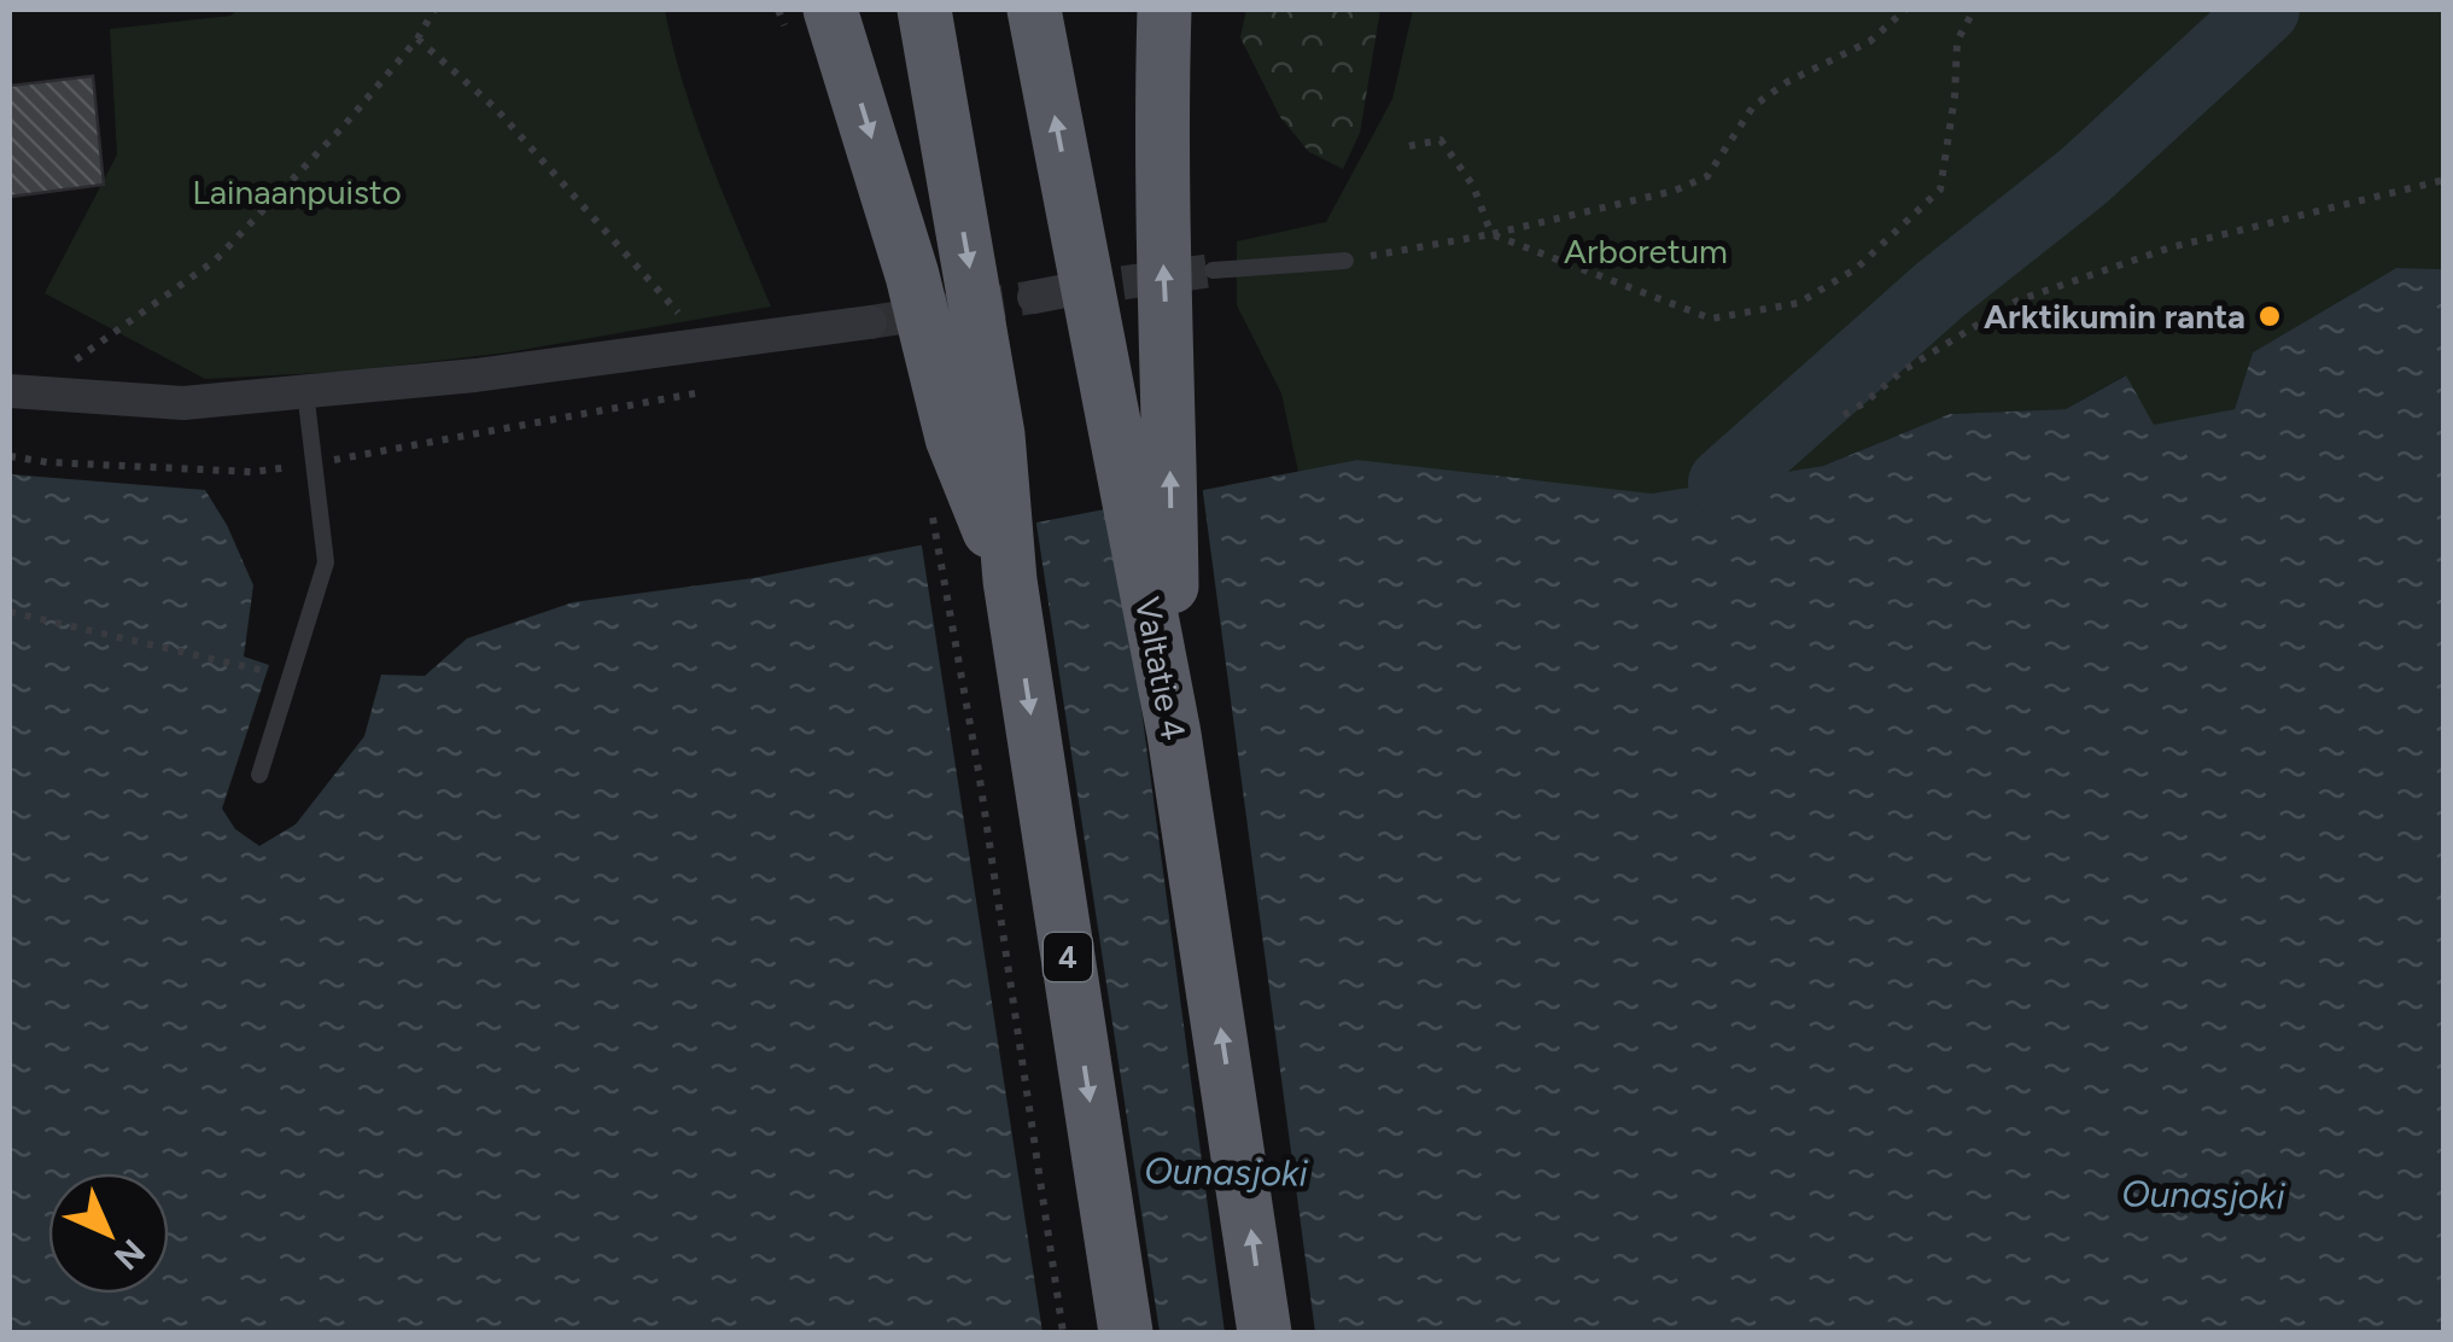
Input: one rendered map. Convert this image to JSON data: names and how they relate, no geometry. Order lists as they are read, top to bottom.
{
  "streets": {
    "highway": ["Valtatie 4", "4"]
  },
  "water": ["Ounasjoki"],
  "parks": ["Lainaanpuisto", "Arboretum"],
  "places": ["Arktikumin ranta"],
  "north": "bottom right"
}
